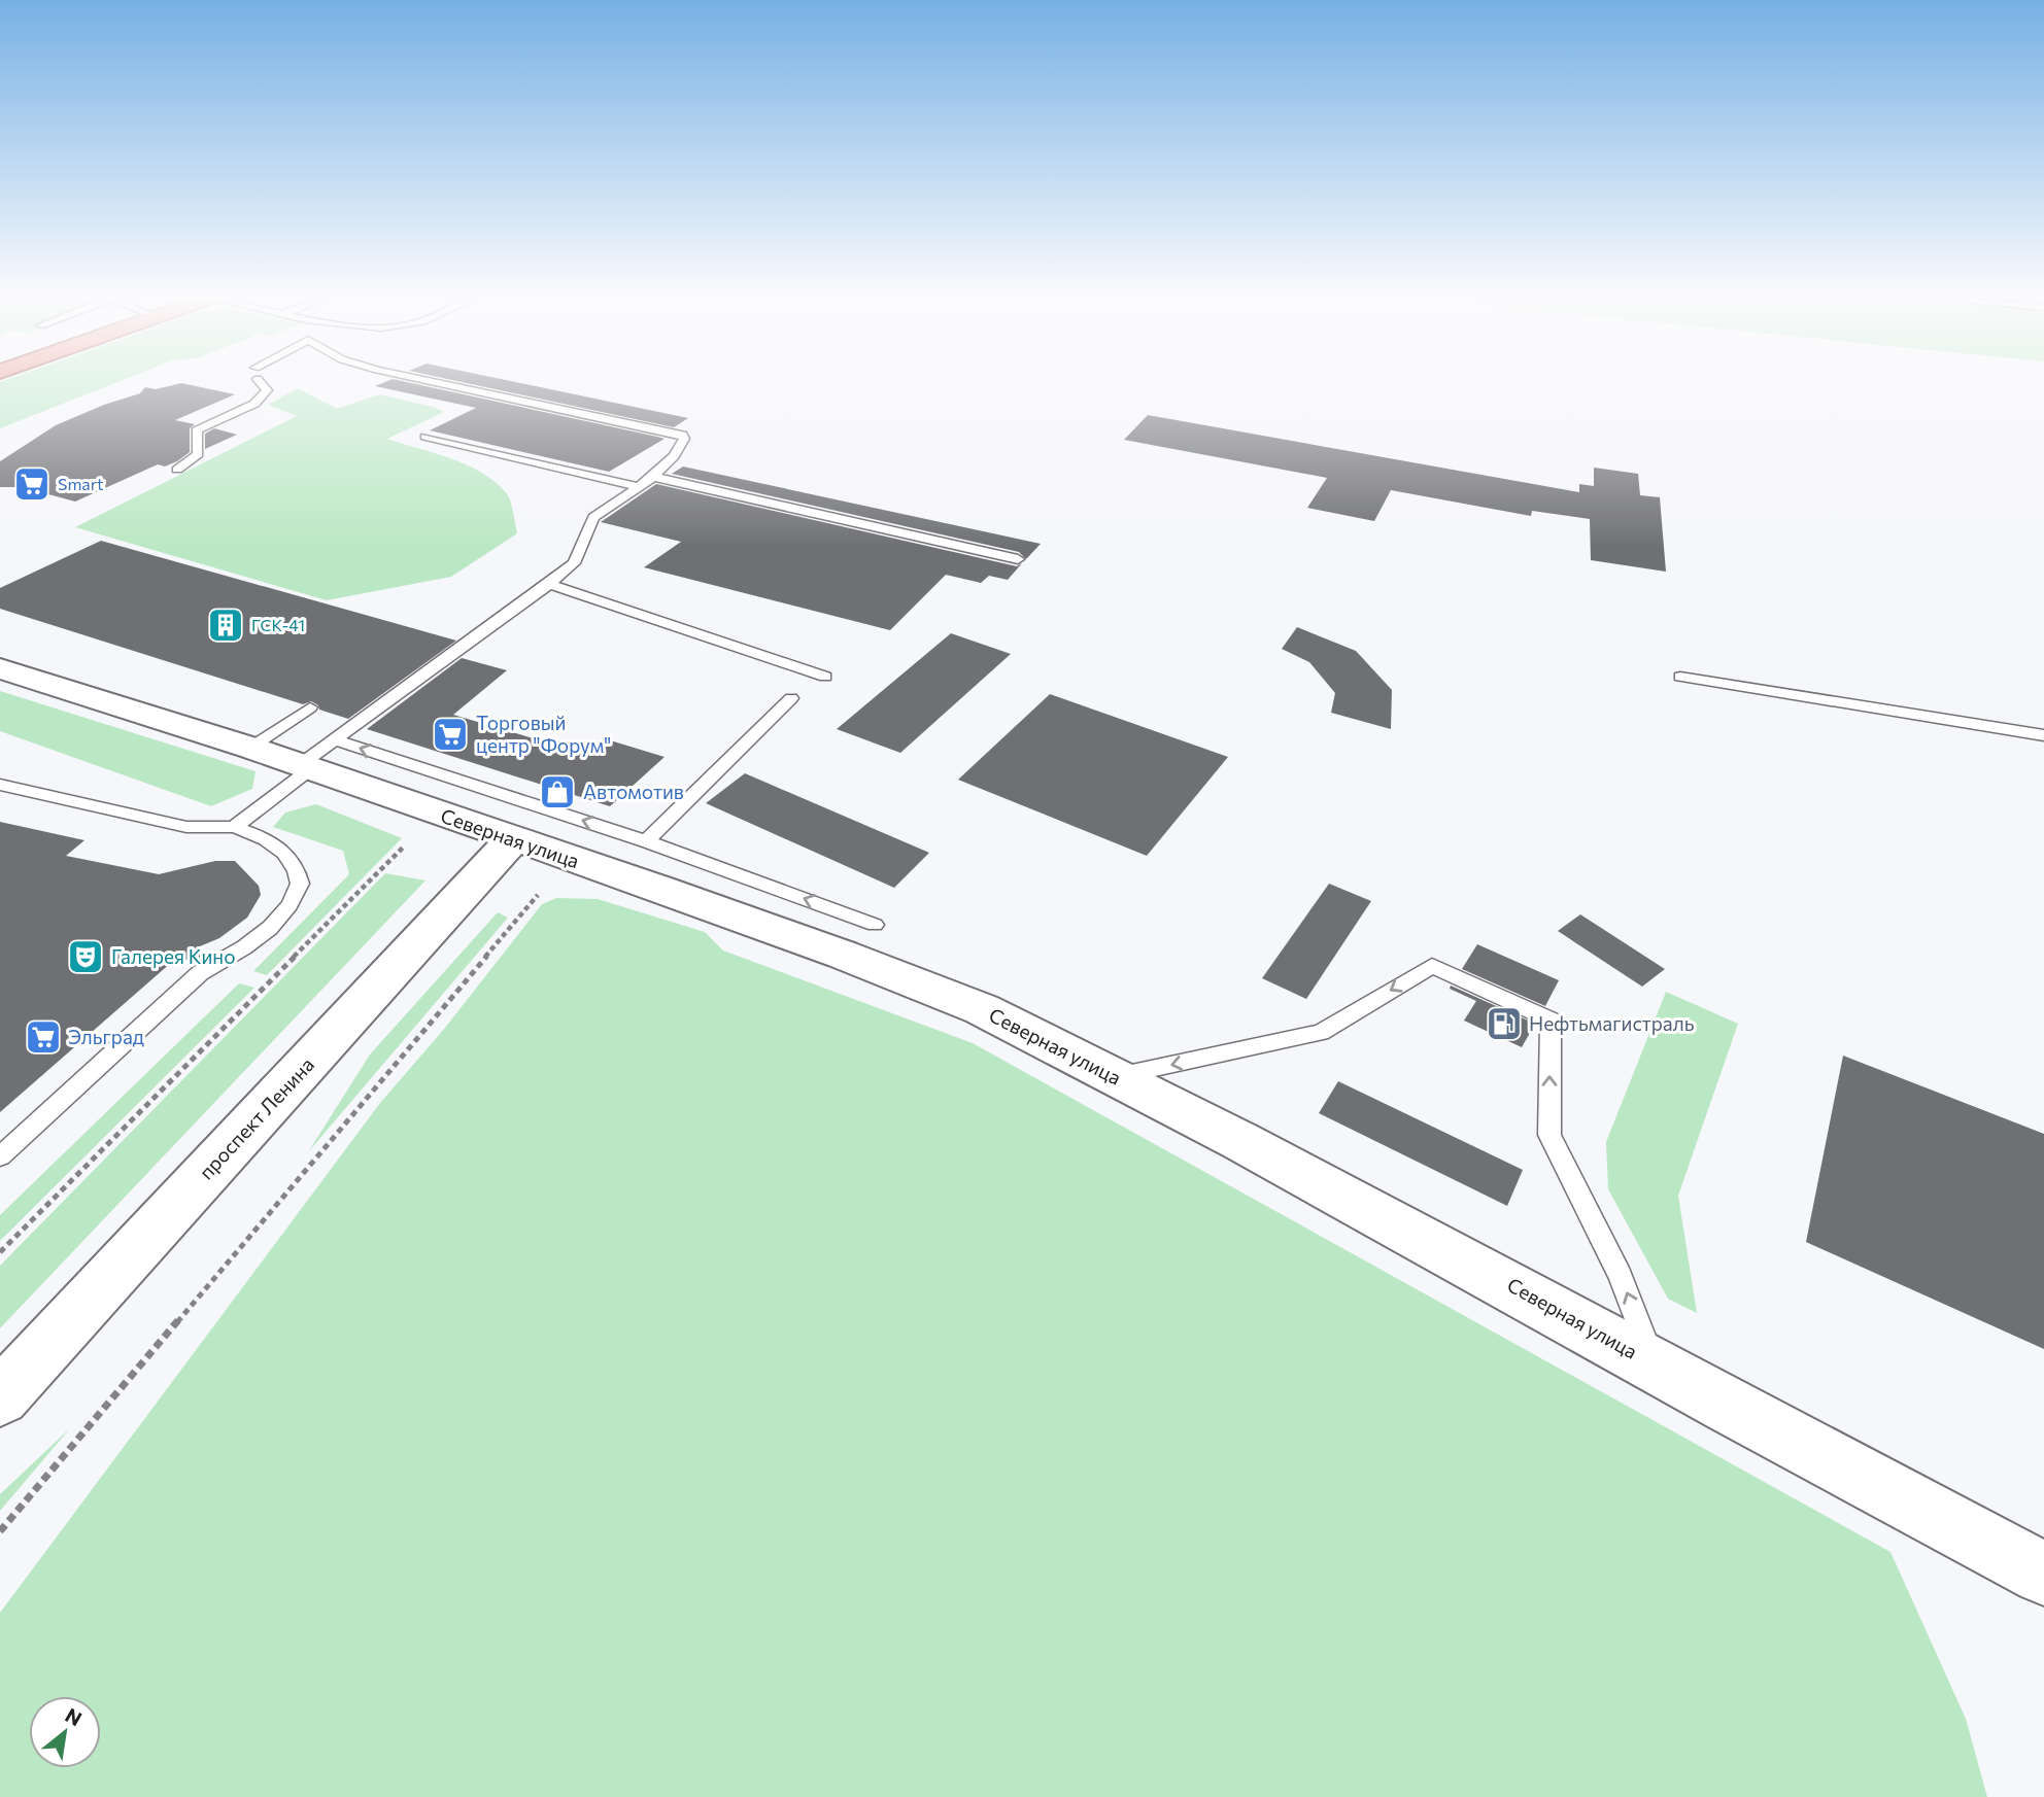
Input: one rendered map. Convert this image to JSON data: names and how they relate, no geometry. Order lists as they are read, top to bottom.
{
  "streets": {
    "main road": ["Северная улица", "проспект Ленина"]
  },
  "crossings": [
    ["Северная улица", "проспект Ленина"]
  ],
  "places": {
    "supermarket": ["Smart", "Торговый центр \"Форум\"", "Эльград"],
    "building": ["ГСК-41"],
    "shop": ["Автомотив"],
    "theatre": ["Галерея Кино"],
    "fuel station": ["Нефтьмагистраль"]
  },
  "north": "top right"
}
